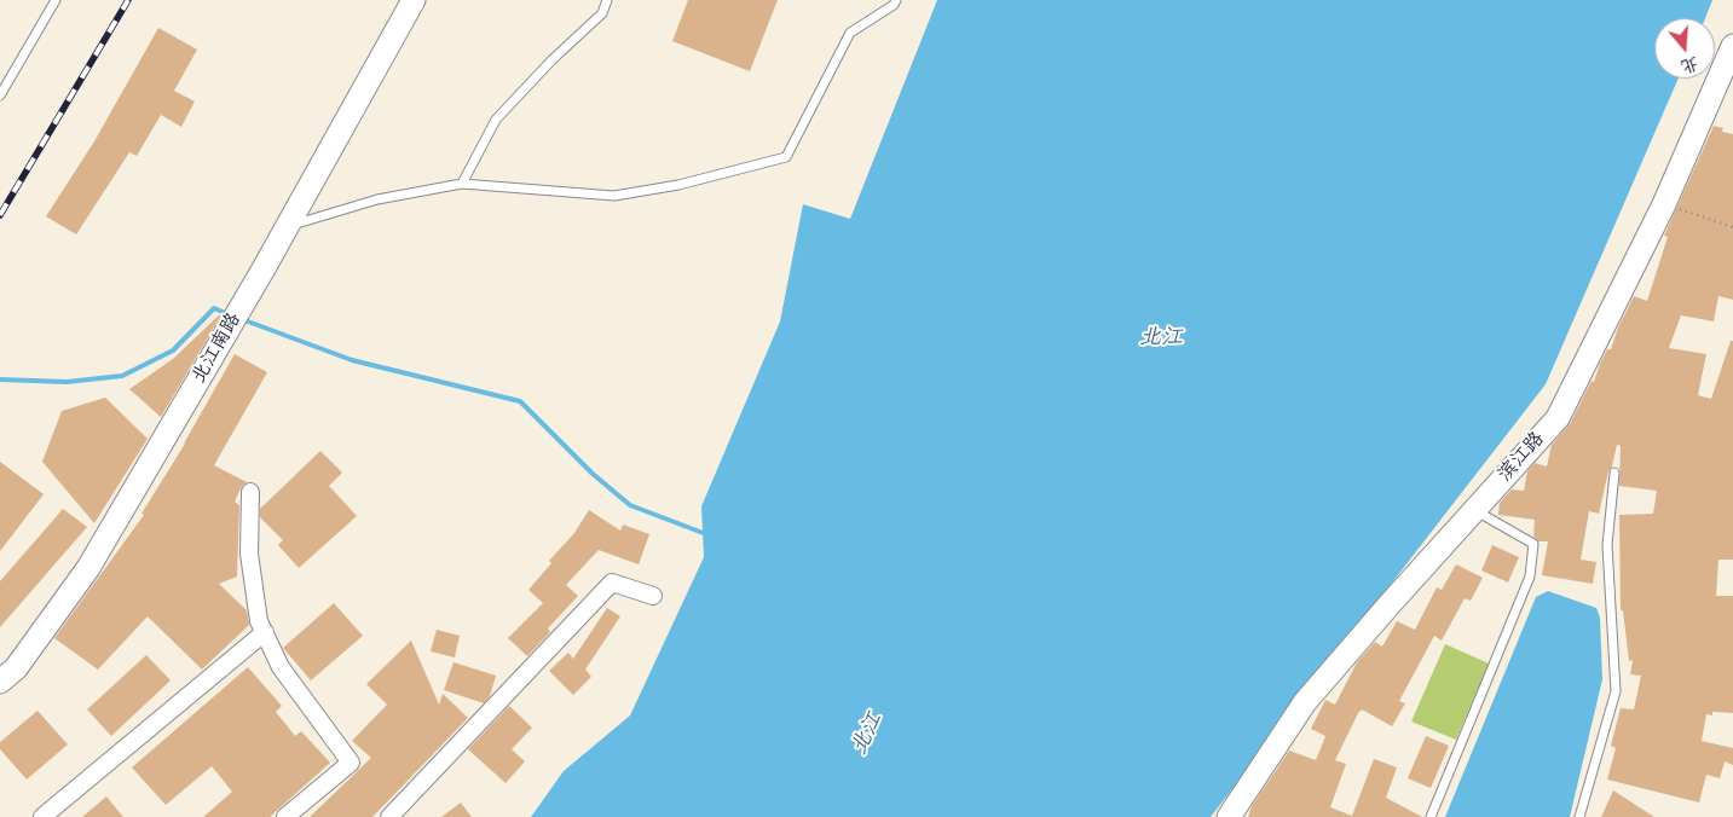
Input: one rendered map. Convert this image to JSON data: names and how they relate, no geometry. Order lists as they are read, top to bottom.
{
  "streets": {
    "street": ["北江南路", "滨江路"]
  },
  "water": ["北江"],
  "north": "bottom"
}
